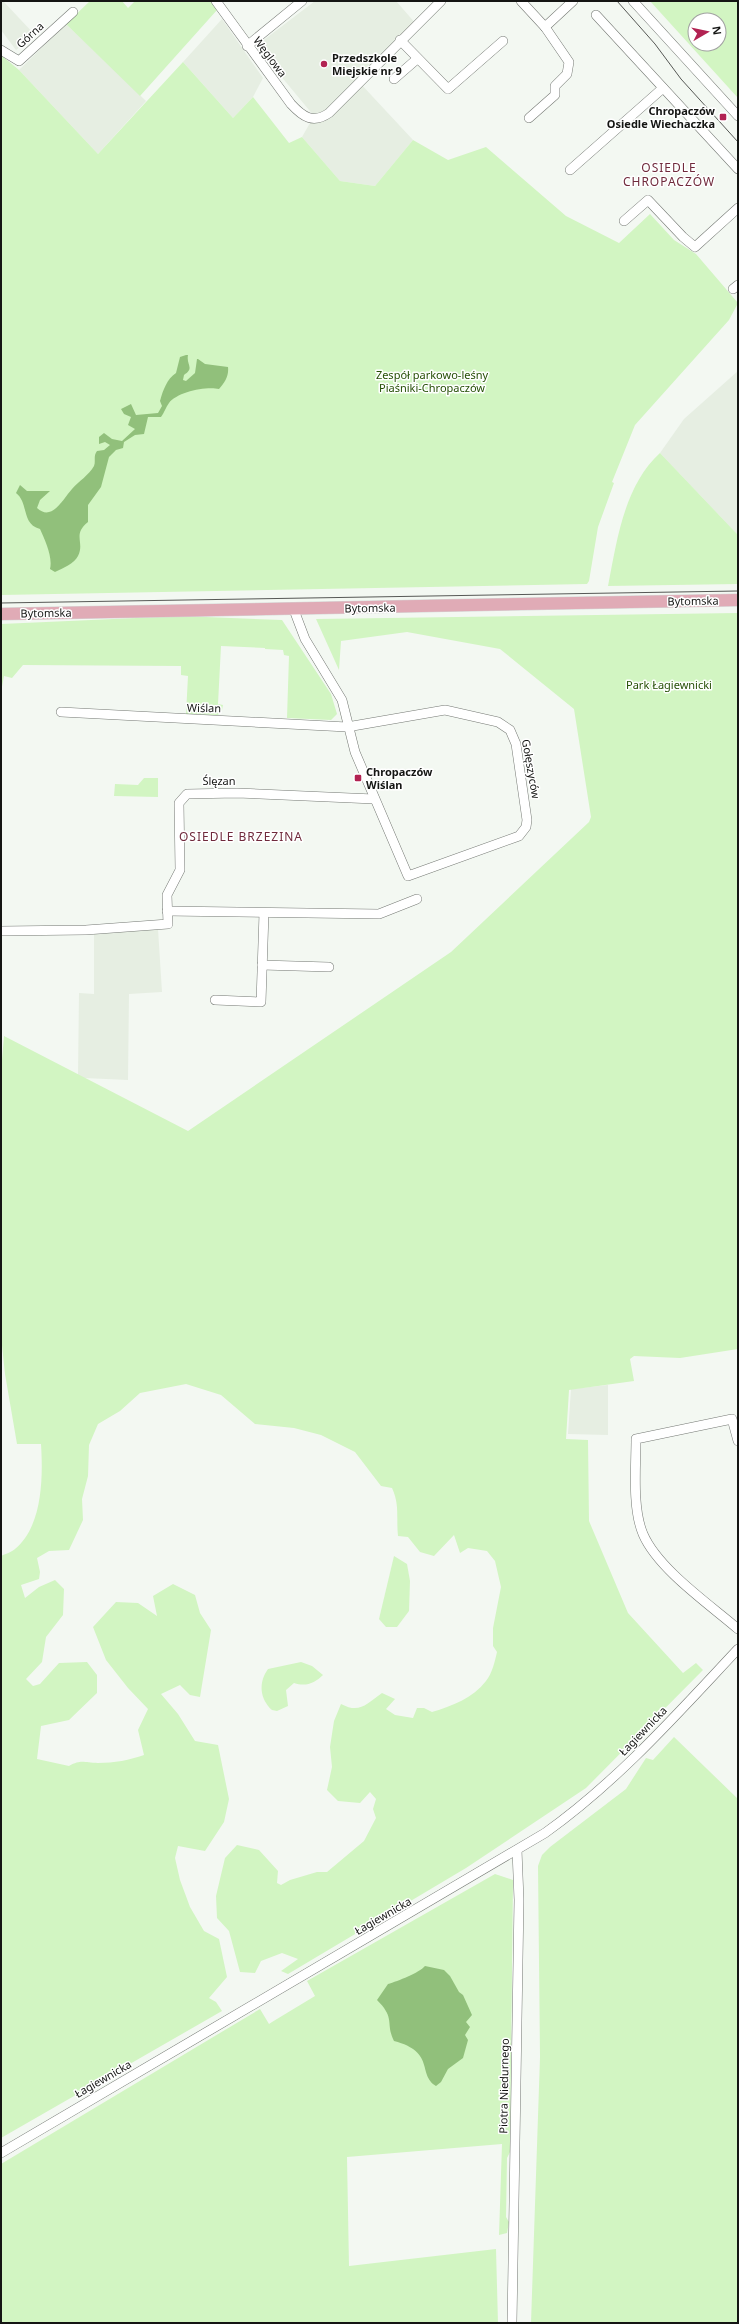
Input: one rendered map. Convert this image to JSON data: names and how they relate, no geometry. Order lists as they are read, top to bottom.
{
  "streets": {
    "main road": ["Bytomska"],
    "street": [
      "Górna",
      "Węglowa",
      "Wiślan",
      "Gołęszyców",
      "Ślęzan",
      "Łagiewnicka",
      "Piotra Niedurnego"
    ]
  },
  "crossings": [
    ["Wiślan", "Gołęszyców"],
    ["Gołęszyców", "Ślęzan"],
    ["Łagiewnicka", "Piotra Niedurnego"]
  ],
  "districts": ["OSIEDLE CHROPACZÓW", "OSIEDLE BRZEZINA"],
  "parks": ["Zespół parkowo-leśny Piaśniki-Chropaczów", "Park Łagiewnicki"],
  "places": {
    "other": ["Przedszkole Miejskie nr 9"],
    "transit": ["Chropaczów Osiedle Wiechaczka", "Chropaczów Wiślan"]
  },
  "north": "right"
}
